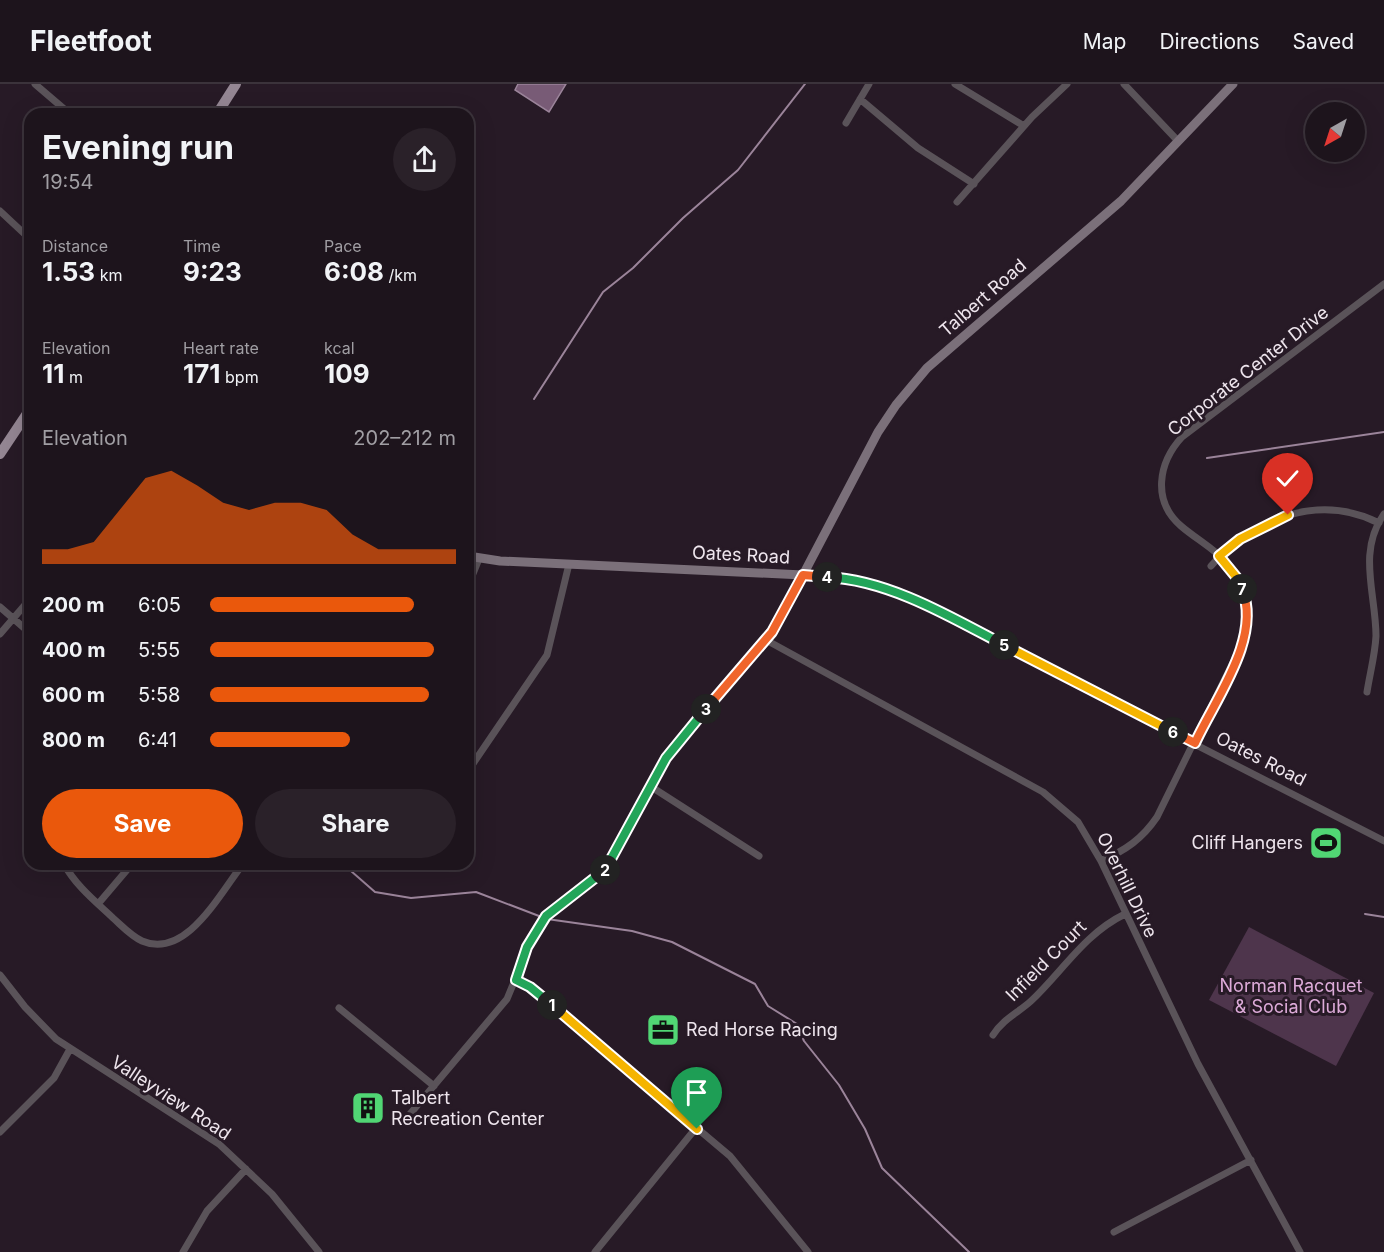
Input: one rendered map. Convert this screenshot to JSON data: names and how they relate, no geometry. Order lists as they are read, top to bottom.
{
  "streets": {
    "street": [
      "Talbert Road",
      "Corporate Center Drive",
      "Oates Road",
      "Overhill Drive",
      "Infield Court",
      "Valleyview Road"
    ]
  },
  "crossings": [
    ["Talbert Road", "Oates Road"],
    ["Corporate Center Drive", "Oates Road"],
    ["Corporate Center Drive", "Overhill Drive"],
    ["Overhill Drive", "Infield Court"]
  ],
  "parks": ["Norman Racquet & Social Club"],
  "places": {
    "sports": ["Cliff Hangers"],
    "office": ["Red Horse Racing"],
    "building": ["Talbert Recreation Center"]
  },
  "north": "bottom left",
  "page": {
    "header": "Fleetfoot",
    "nav": ["Map", "Directions", "Saved"],
    "heading": ["Evening run", "19:54"],
    "stats": [
      ["Distance", "1.53 km"],
      ["Time", "9:23"],
      ["Pace", "6:08 /km"],
      ["Elevation", "11 m"],
      ["Heart rate", "171 bpm"],
      ["kcal", "109"]
    ],
    "chart": ["Elevation", "202–212 m"],
    "pins": [
      "4",
      "7",
      "5",
      "3",
      "6",
      "2",
      "1"
    ],
    "list": [
      {
        "name": "200 m",
        "note": "6:05"
      },
      {
        "name": "400 m",
        "note": "5:55"
      },
      {
        "name": "600 m",
        "note": "5:58"
      },
      {
        "name": "800 m",
        "note": "6:41"
      }
    ],
    "buttons": ["Save", "Share"]
  }
}
